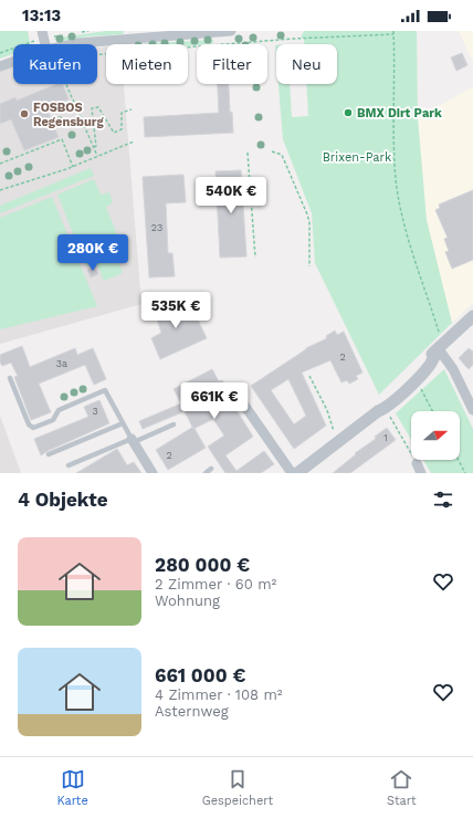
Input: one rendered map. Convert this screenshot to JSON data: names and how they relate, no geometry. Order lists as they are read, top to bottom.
{
  "parks": ["Brixen-Park"],
  "places": ["BMX Dirt Park", "FOSBOS Regensburg"],
  "house_numbers": [
    "23",
    "2",
    "3a",
    "3",
    "1",
    "2"
  ],
  "north": "right",
  "page": {
    "status": "13:13",
    "chip": [
      "Kaufen",
      "Mieten",
      "Filter",
      "Neu"
    ],
    "price": [
      "540K €",
      "280K €",
      "535K €",
      "661K €"
    ],
    "heading": "4 Objekte",
    "list": [
      {
        "name": "280 000 €",
        "note": "2 Zimmer · 60 m² · Wohnung"
      },
      {
        "name": "661 000 €",
        "note": "4 Zimmer · 108 m² · Asternweg"
      }
    ],
    "tabs": ["Karte", "Gespeichert", "Start"]
  }
}
